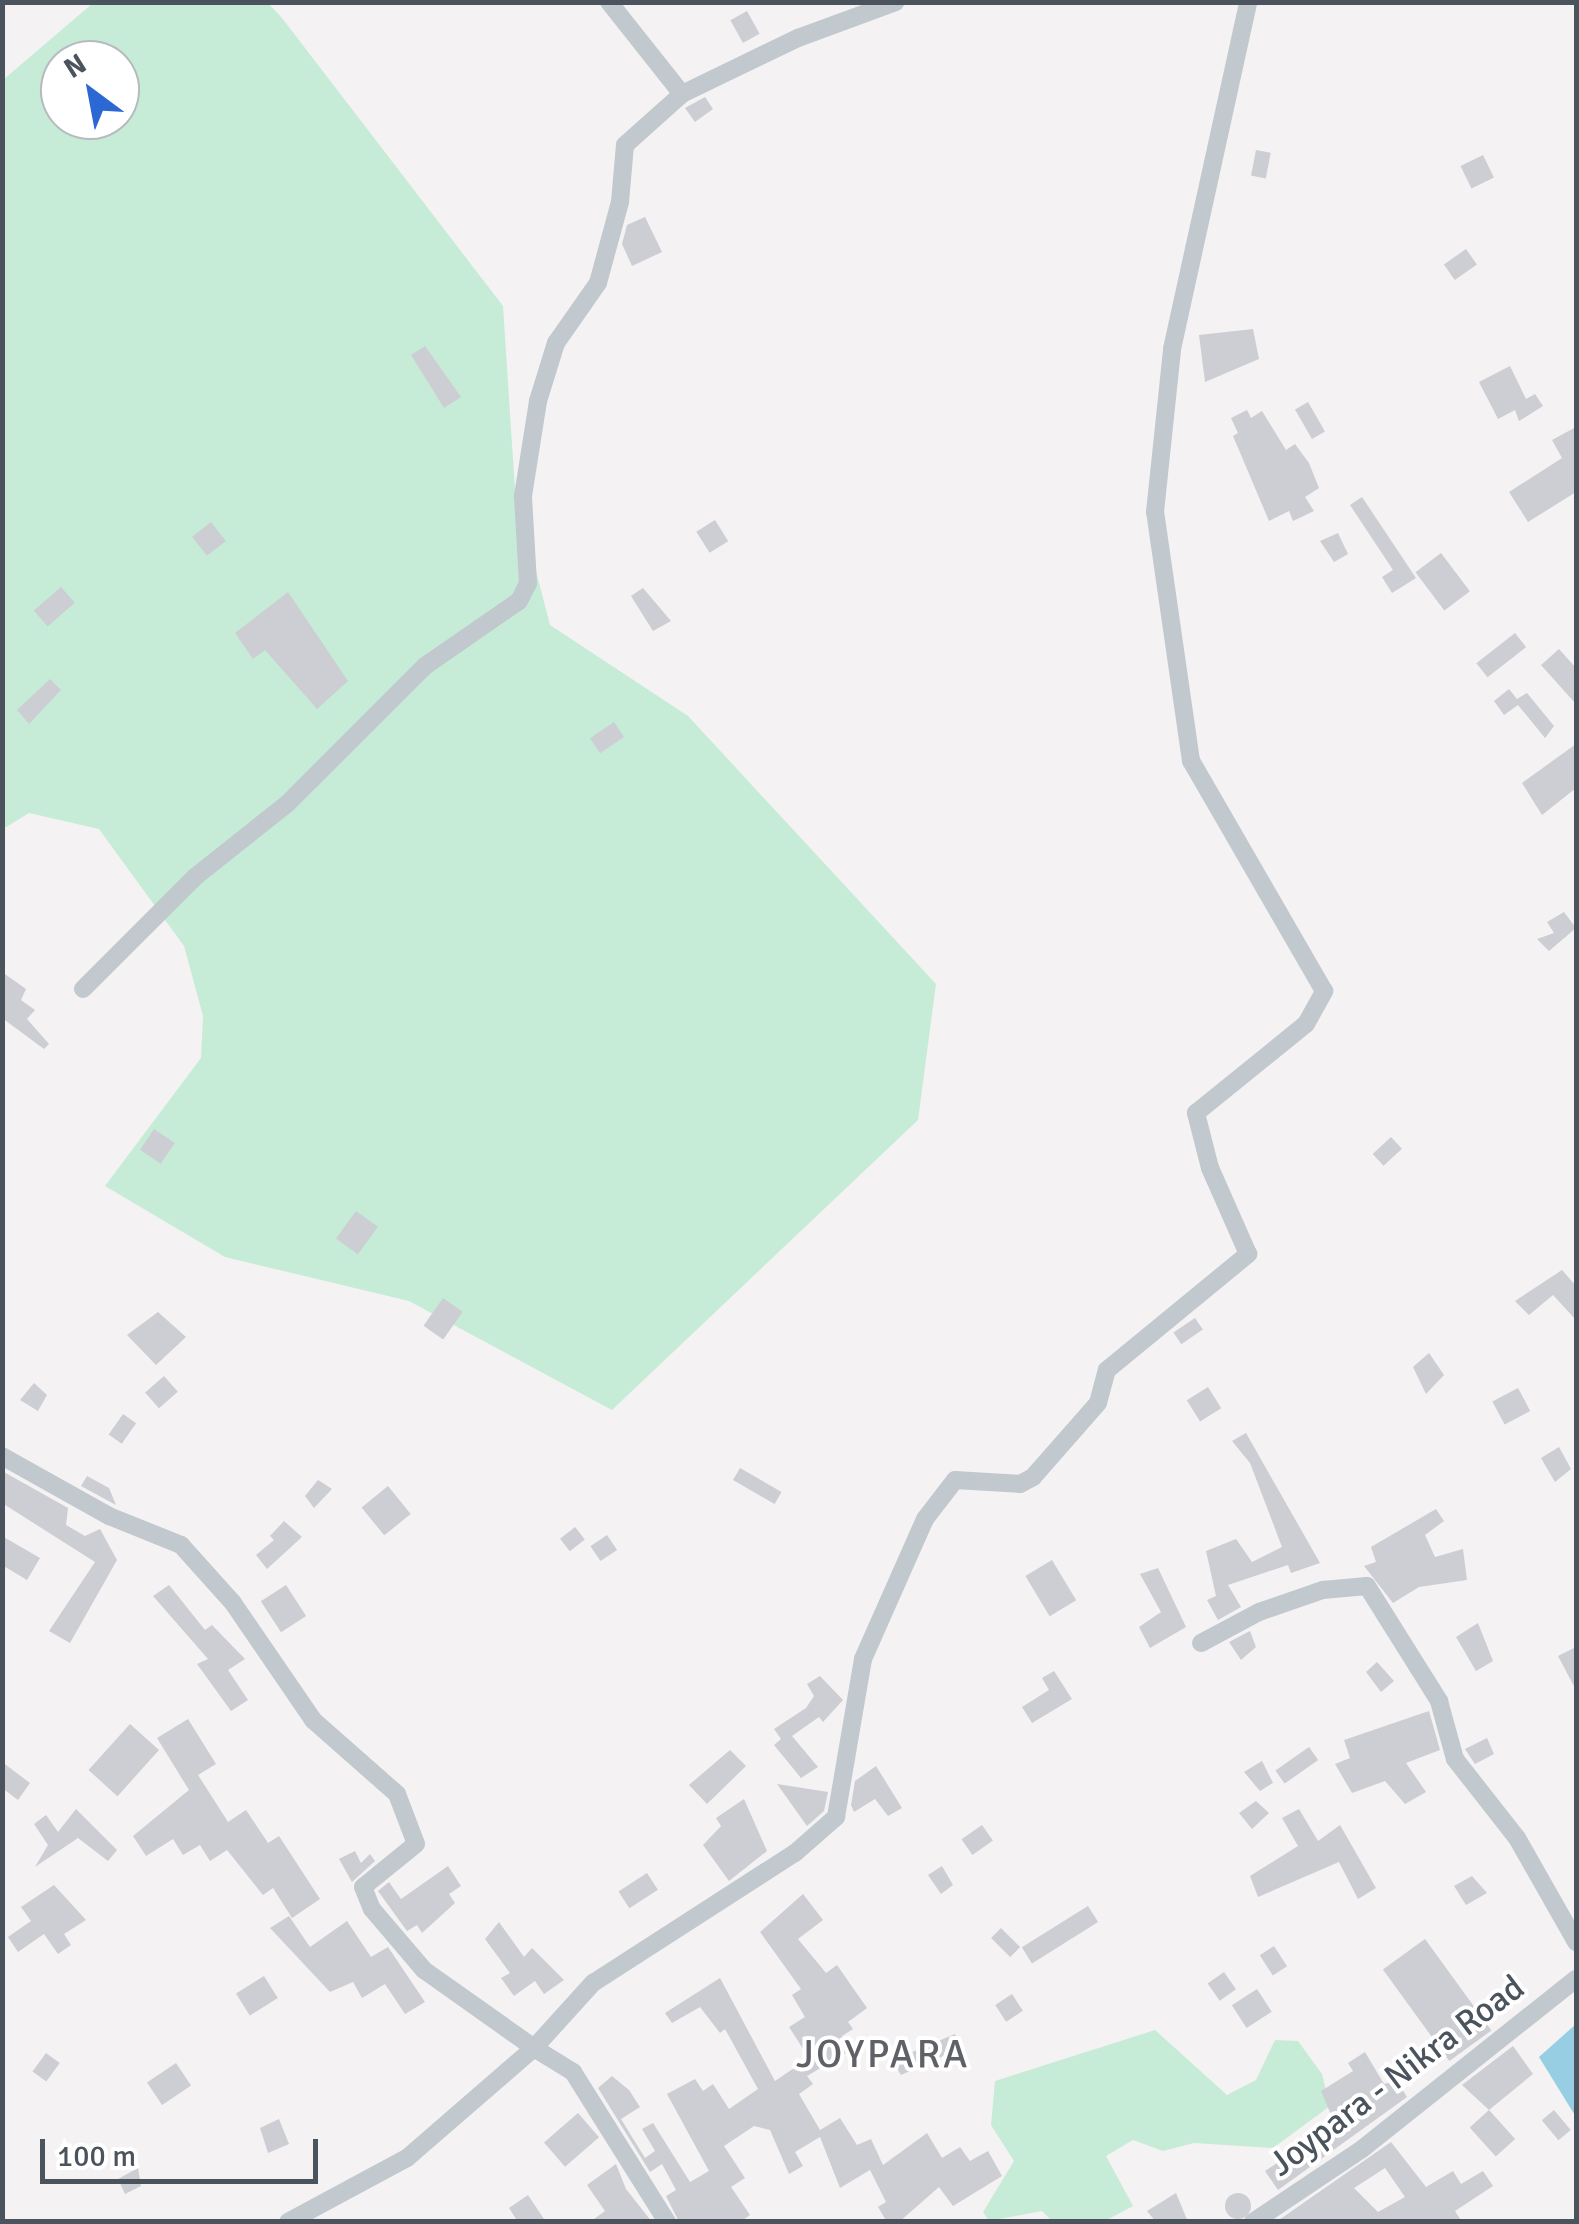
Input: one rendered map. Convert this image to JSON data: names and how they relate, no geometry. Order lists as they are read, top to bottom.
{
  "streets": {
    "street": ["Joypara - Nikra Road"]
  },
  "districts": ["JOYPARA"],
  "scale_bar": "100 m",
  "north": "top left"
}
